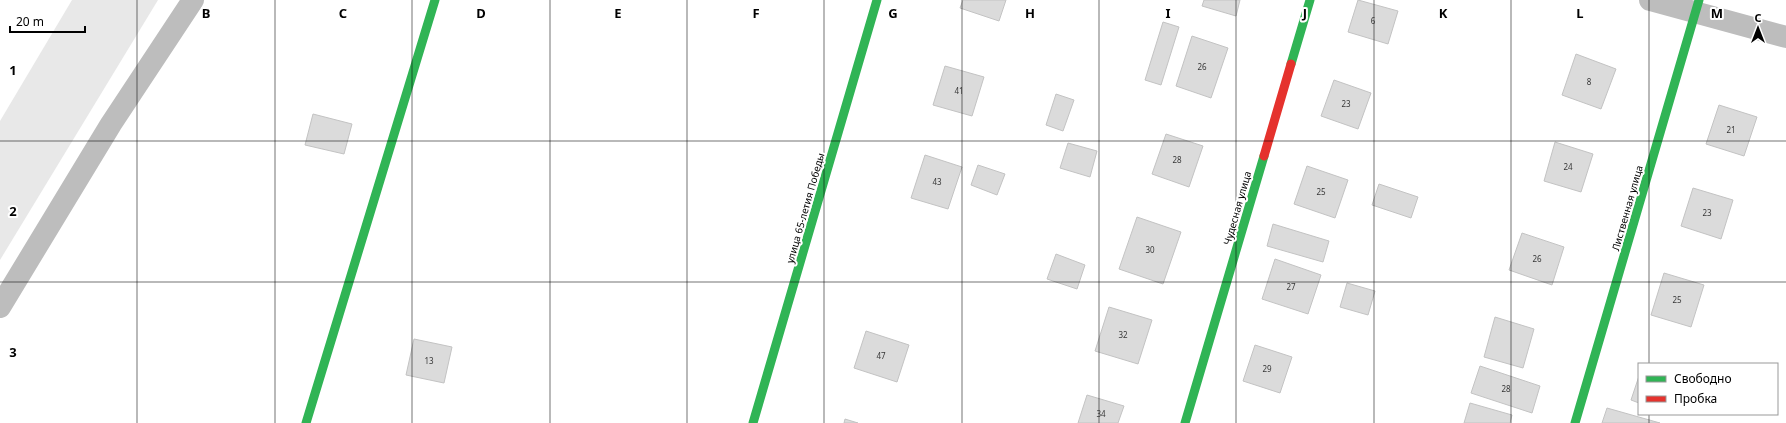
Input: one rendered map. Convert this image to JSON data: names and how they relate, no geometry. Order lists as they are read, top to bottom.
{
  "streets": {
    "street": ["улица 65-летия Победы", "Чудесная улица", "Лиственная улица"]
  },
  "house_numbers": [
    "6",
    "26",
    "8",
    "41",
    "23",
    "21",
    "28",
    "24",
    "43",
    "25",
    "23",
    "30",
    "26",
    "27",
    "25",
    "32",
    "47",
    "13",
    "29",
    "28",
    "34"
  ],
  "legend": ["Свободно", "Пробка"],
  "scale_bar": "20 m",
  "north": "top",
  "grid": {
    "columns": [
      "B",
      "C",
      "D",
      "E",
      "F",
      "G",
      "H",
      "I",
      "J",
      "K",
      "L",
      "M"
    ],
    "rows": ["1", "2", "3"]
  }
}
